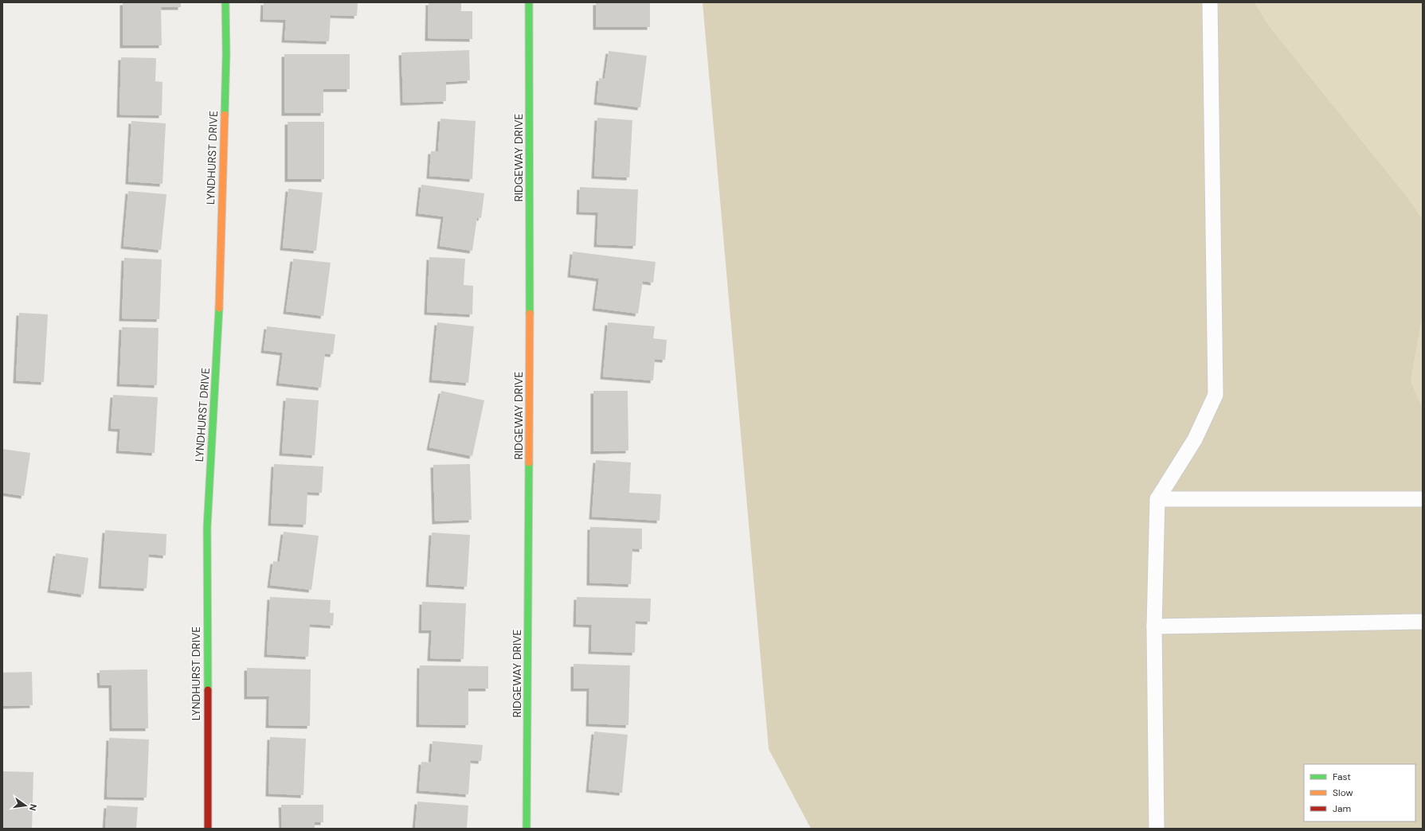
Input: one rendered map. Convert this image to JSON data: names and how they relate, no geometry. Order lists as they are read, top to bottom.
{
  "streets": {
    "street": ["LYNDHURST DRIVE", "RIDGEWAY DRIVE"]
  },
  "legend": ["Fast", "Slow", "Jam"],
  "north": "right"
}
